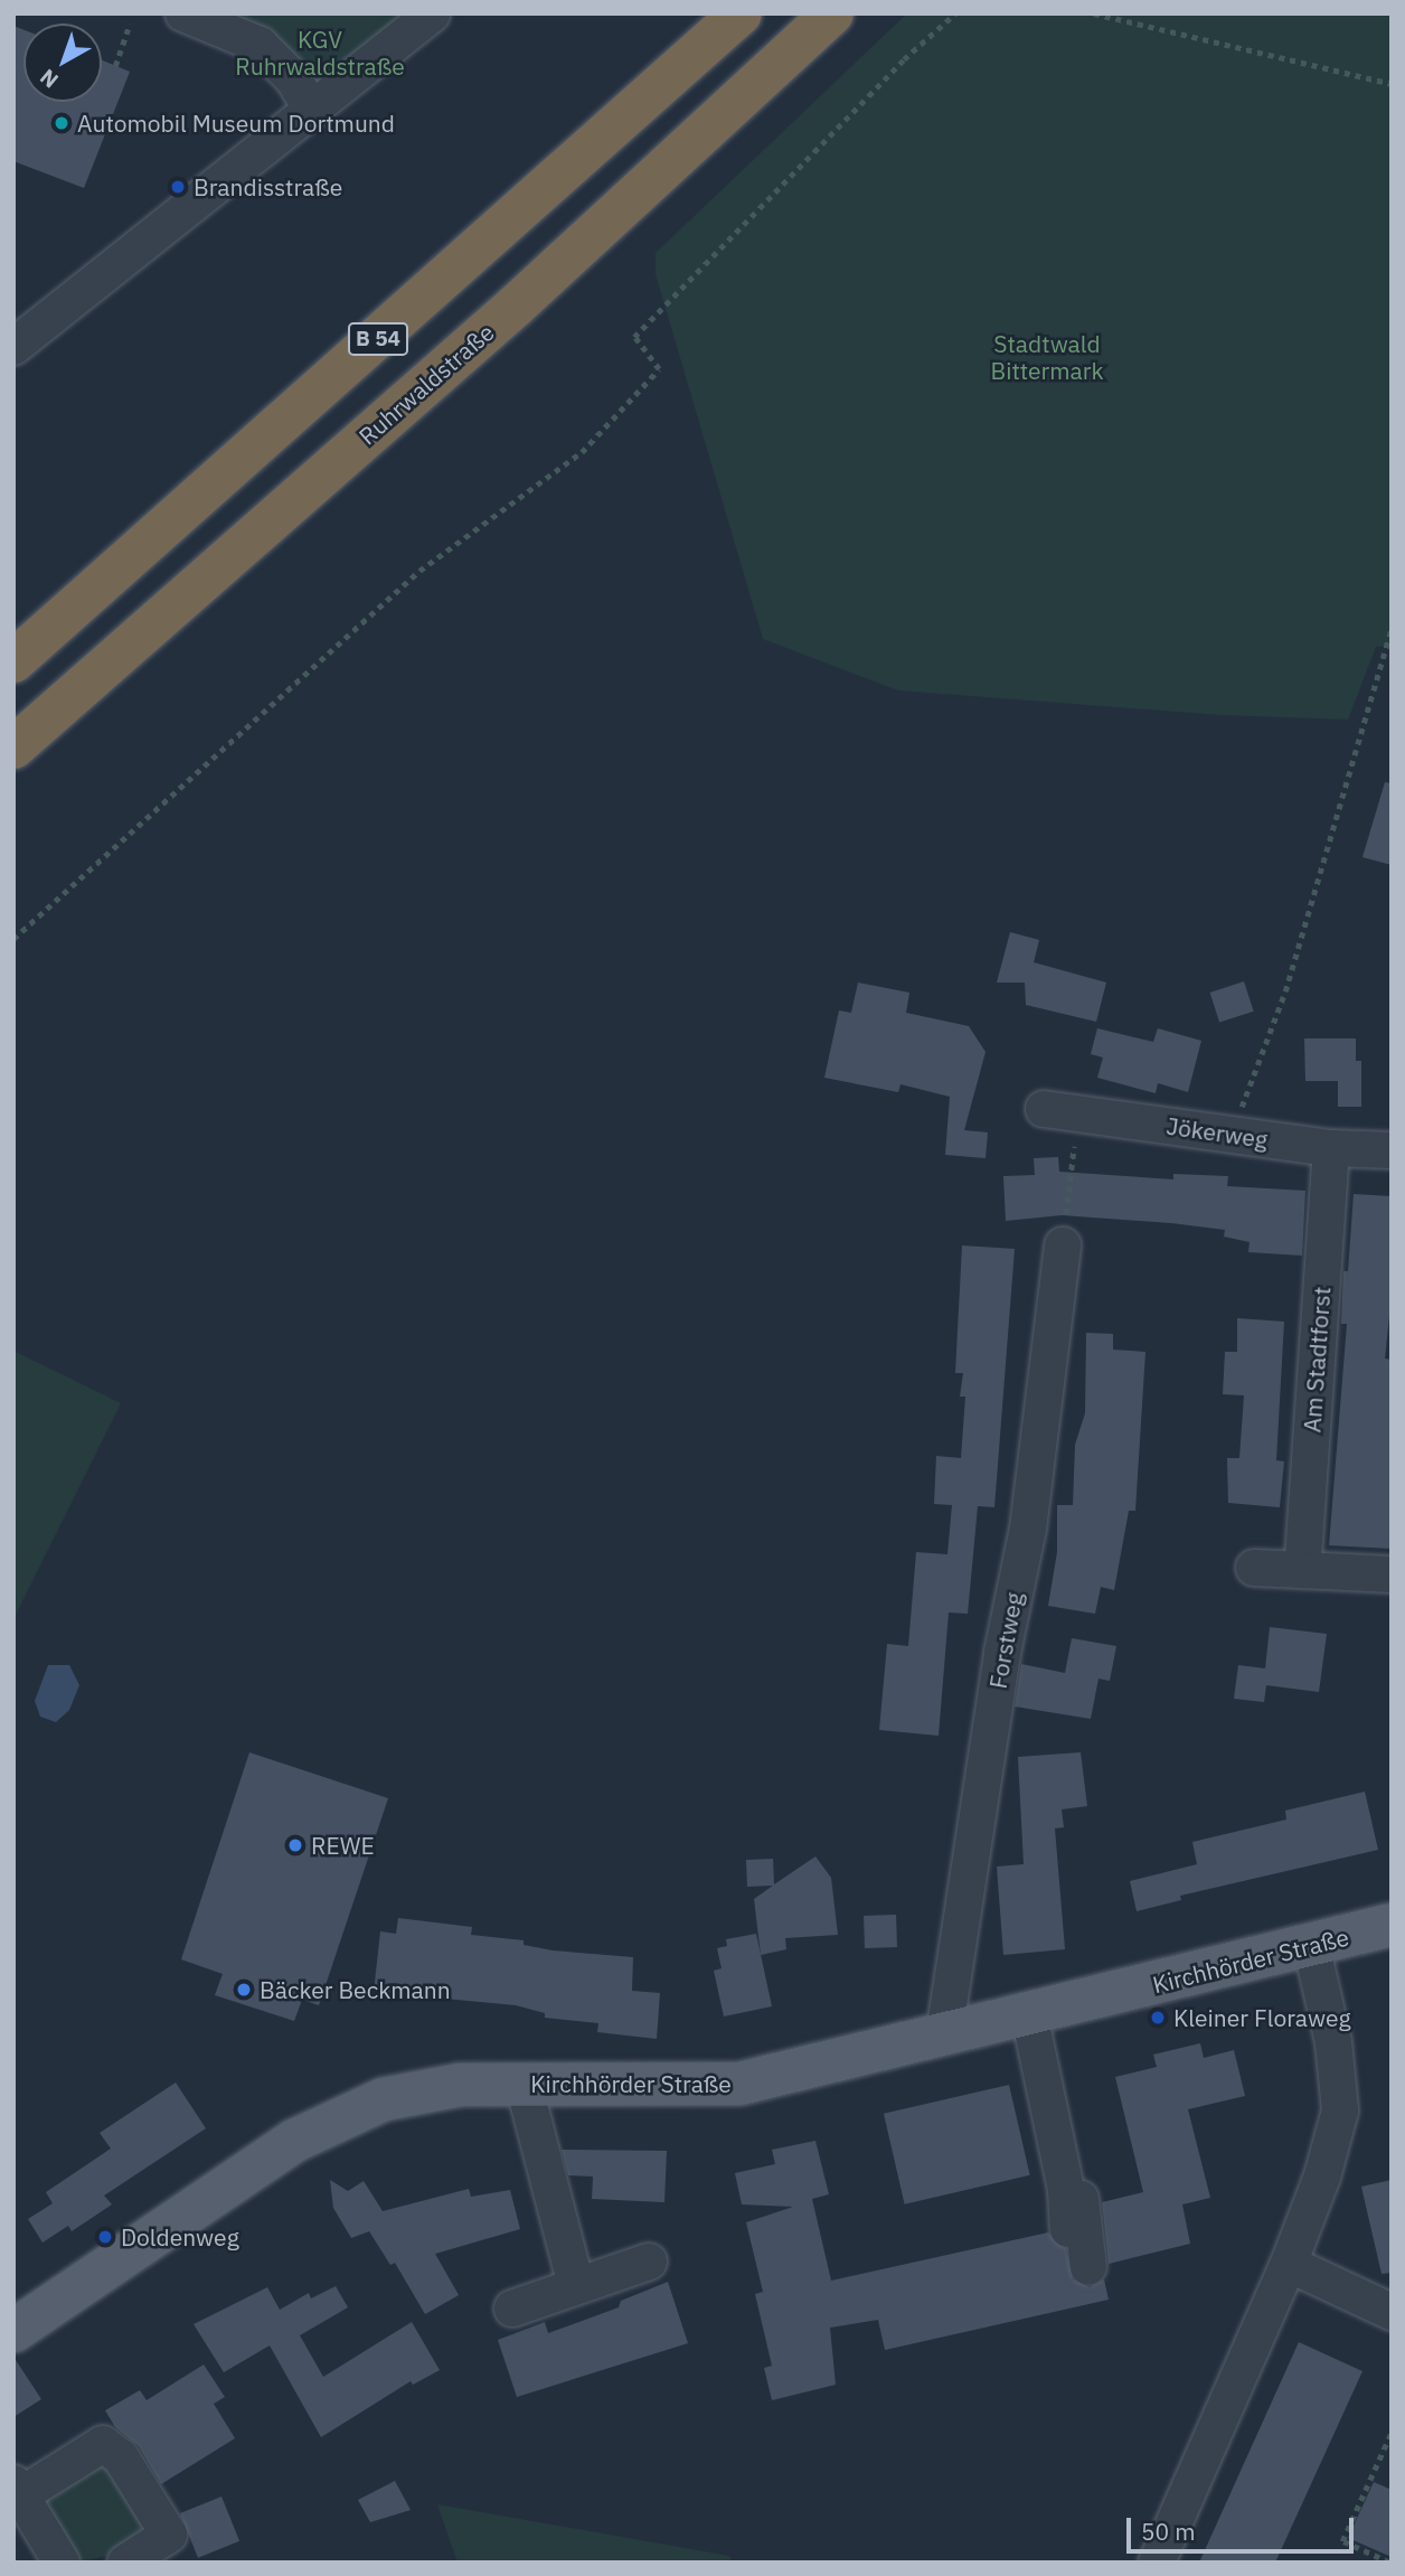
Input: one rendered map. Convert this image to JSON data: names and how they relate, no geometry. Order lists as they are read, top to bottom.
{
  "streets": {
    "highway": ["B 54", "Ruhrwaldstraße"],
    "main road": ["Kirchhörder Straße"],
    "street": ["Jökerweg", "Am Stadtforst", "Forstweg"]
  },
  "crossings": [
    ["Jökerweg", "Am Stadtforst"],
    ["Forstweg", "Kirchhörder Straße"]
  ],
  "parks": ["KGV Ruhrwaldstraße", "Stadtwald Bittermark"],
  "places": [
    "Automobil Museum Dortmund",
    "Brandisstraße",
    "REWE",
    "Bäcker Beckmann",
    "Kleiner Floraweg",
    "Doldenweg"
  ],
  "scale_bar": "50 m",
  "north": "bottom left"
}
